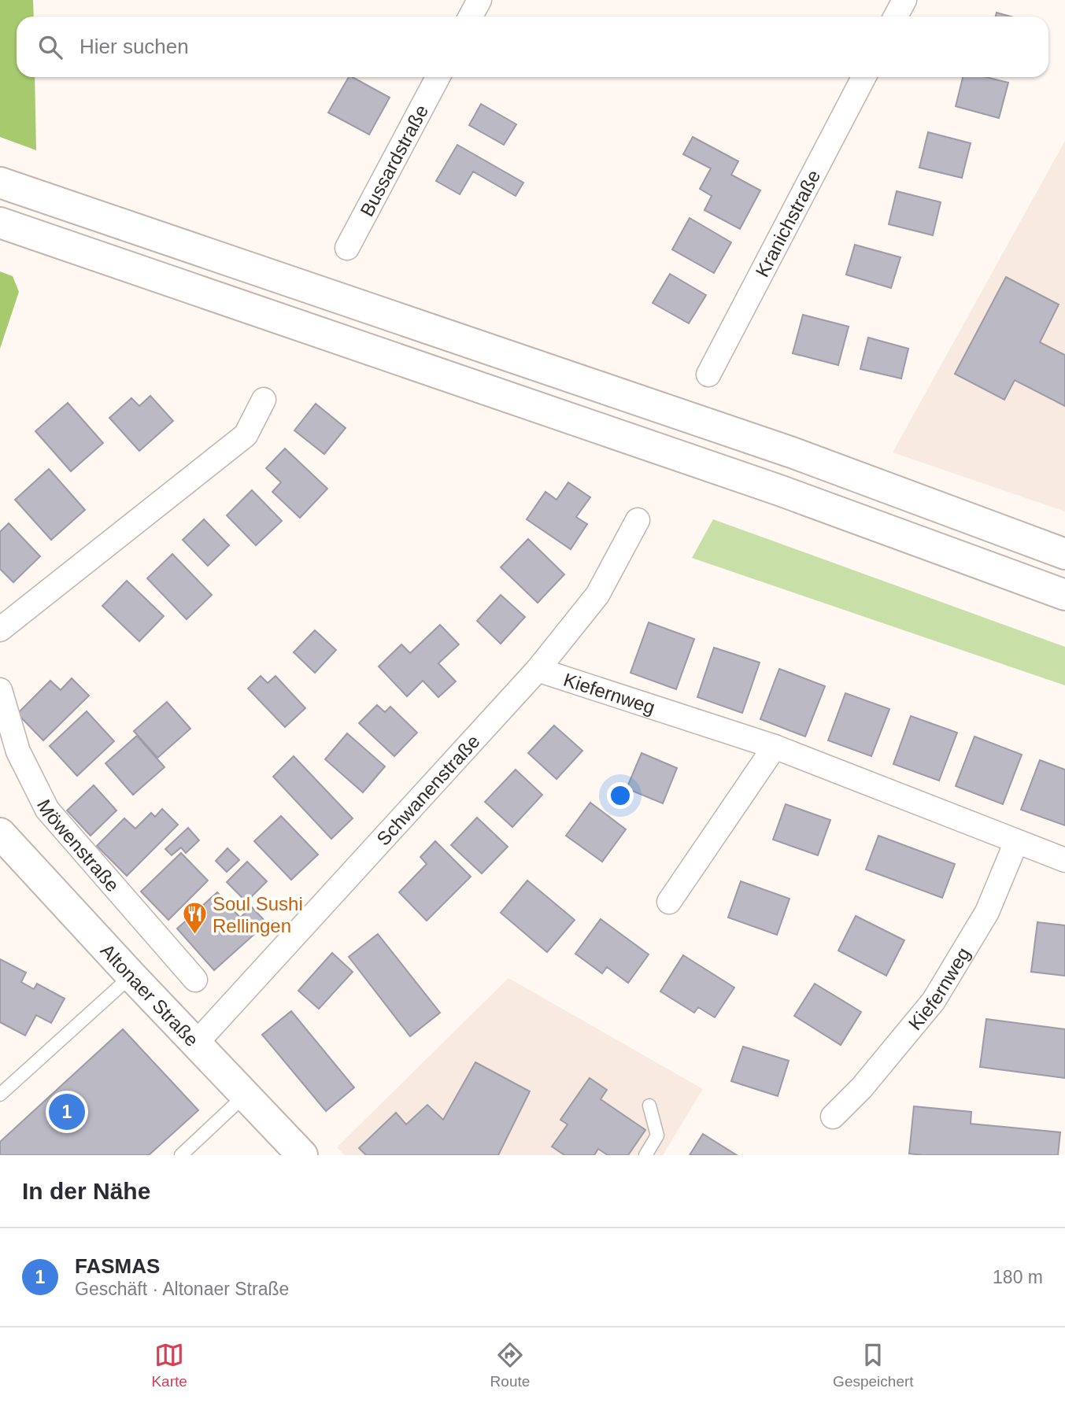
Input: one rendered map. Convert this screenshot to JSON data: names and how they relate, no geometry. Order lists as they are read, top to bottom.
{
  "streets": {
    "main road": ["Altonaer Straße"],
    "street": [
      "Bussardstraße",
      "Kranichstraße",
      "Kiefernweg",
      "Schwanenstraße",
      "Möwenstraße"
    ]
  },
  "crossings": [
    ["Kiefernweg", "Schwanenstraße"],
    ["Schwanenstraße", "Altonaer Straße"]
  ],
  "places": {
    "restaurant": ["Soul Sushi Rellingen"]
  },
  "page": {
    "search": "Hier suchen",
    "pins": "1",
    "heading": "In der Nähe",
    "list": [
      {
        "mark": "1",
        "name": "FASMAS",
        "note": "Geschäft · Altonaer Straße",
        "value": "180 m"
      }
    ],
    "nav": ["Karte", "Route", "Gespeichert"]
  }
}
